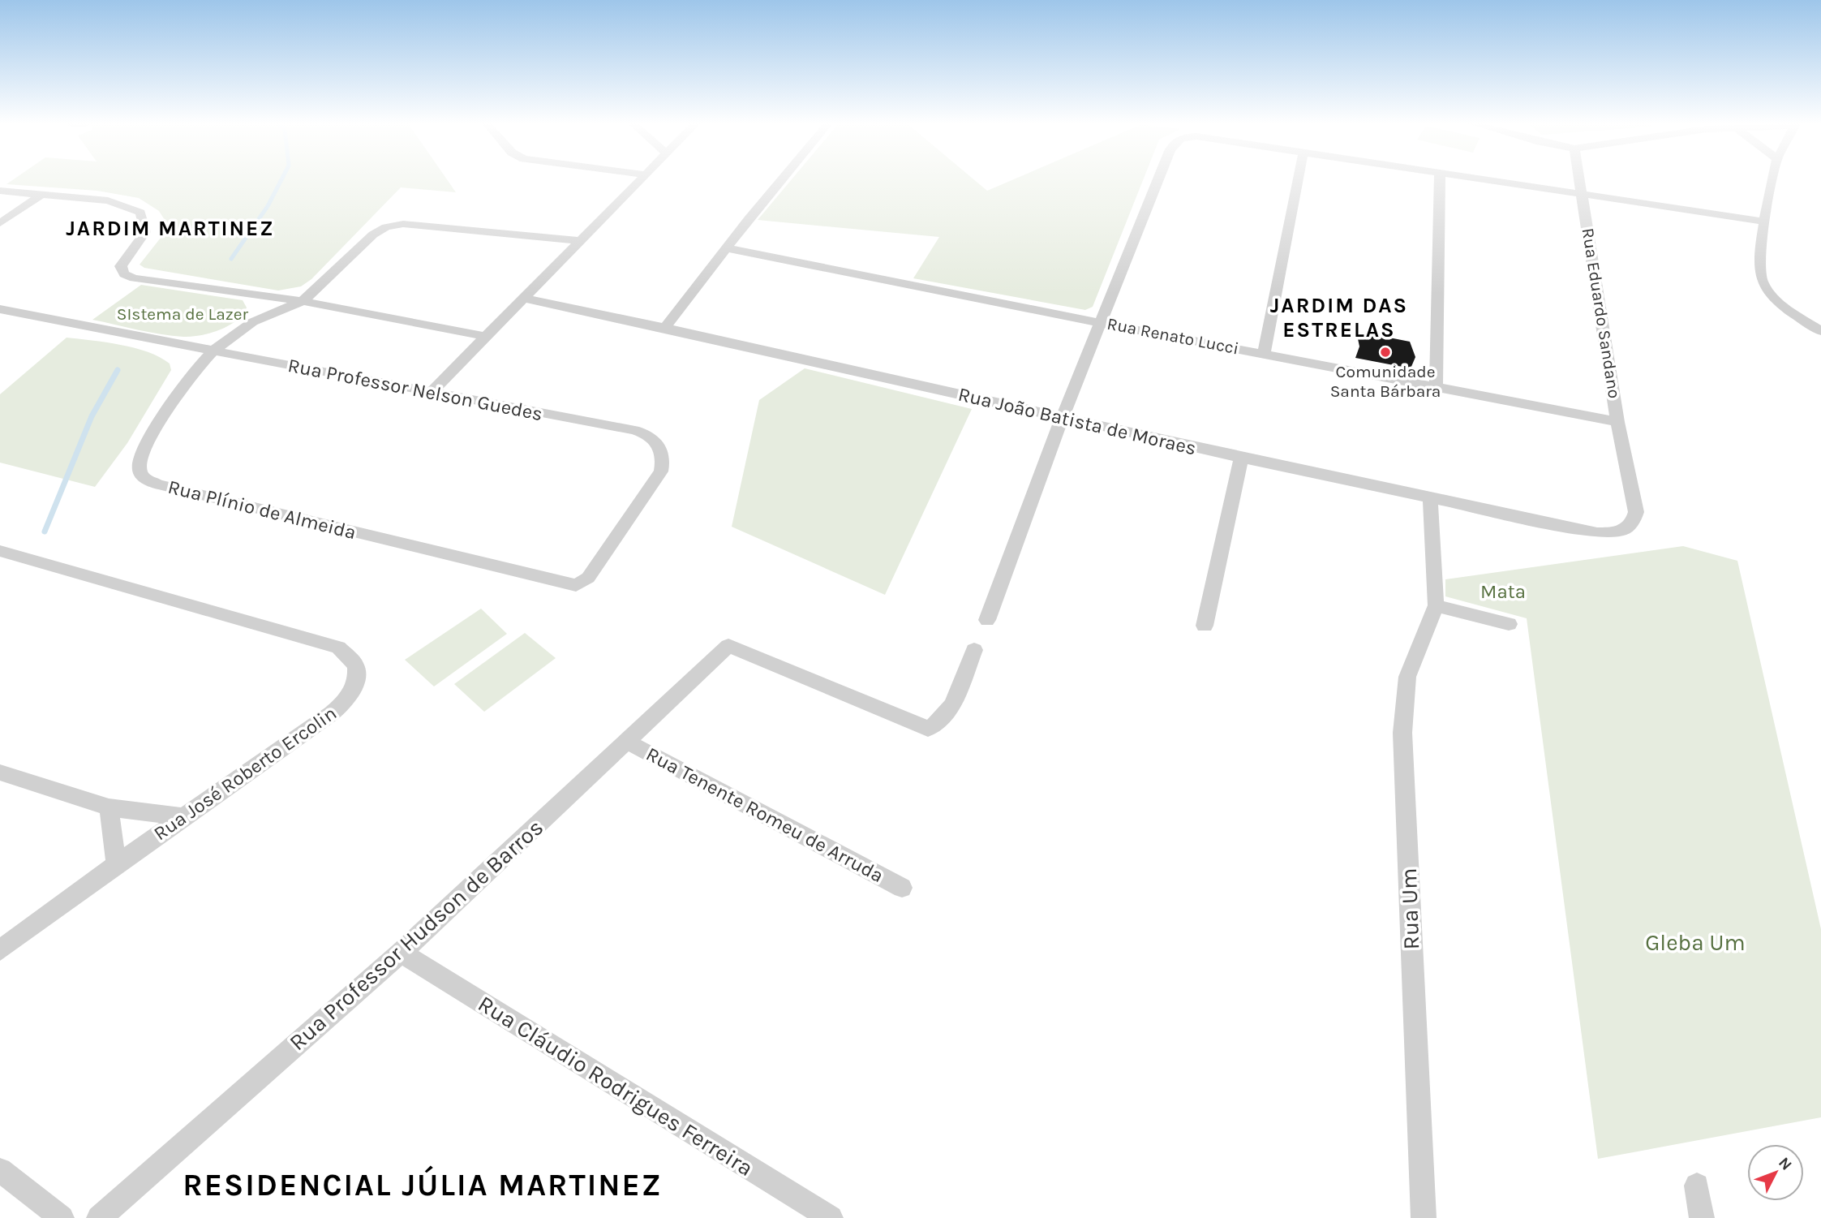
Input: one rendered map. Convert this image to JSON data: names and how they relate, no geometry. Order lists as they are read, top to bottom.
{
  "streets": {
    "street": [
      "Rua Eduardo Sandano",
      "Rua Renato Lucci",
      "Rua Professor Nelson Guedes",
      "Rua João Batista de Moraes",
      "Rua Plínio de Almeida",
      "Rua José Roberto Ercolin",
      "Rua Tenente Romeu de Arruda",
      "Rua Um",
      "Rua Professor Hudson de Barros",
      "Rua Cláudio Rodrigues Ferreira"
    ]
  },
  "crossings": [
    ["Rua Eduardo Sandano", "Rua Renato Lucci"],
    ["Rua Eduardo Sandano", "Rua João Batista de Moraes"],
    ["Rua Professor Nelson Guedes", "Rua Plínio de Almeida"],
    ["Rua Tenente Romeu de Arruda", "Rua Professor Hudson de Barros"],
    ["Rua Professor Hudson de Barros", "Rua Cláudio Rodrigues Ferreira"]
  ],
  "districts": ["JARDIM MARTINEZ", "JARDIM DAS ESTRELAS", "RESIDENCIAL JÚLIA MARTINEZ"],
  "parks": ["SIstema de Lazer", "Mata", "Gleba Um"],
  "places": ["Comunidade Santa Bárbara"],
  "north": "top right"
}
